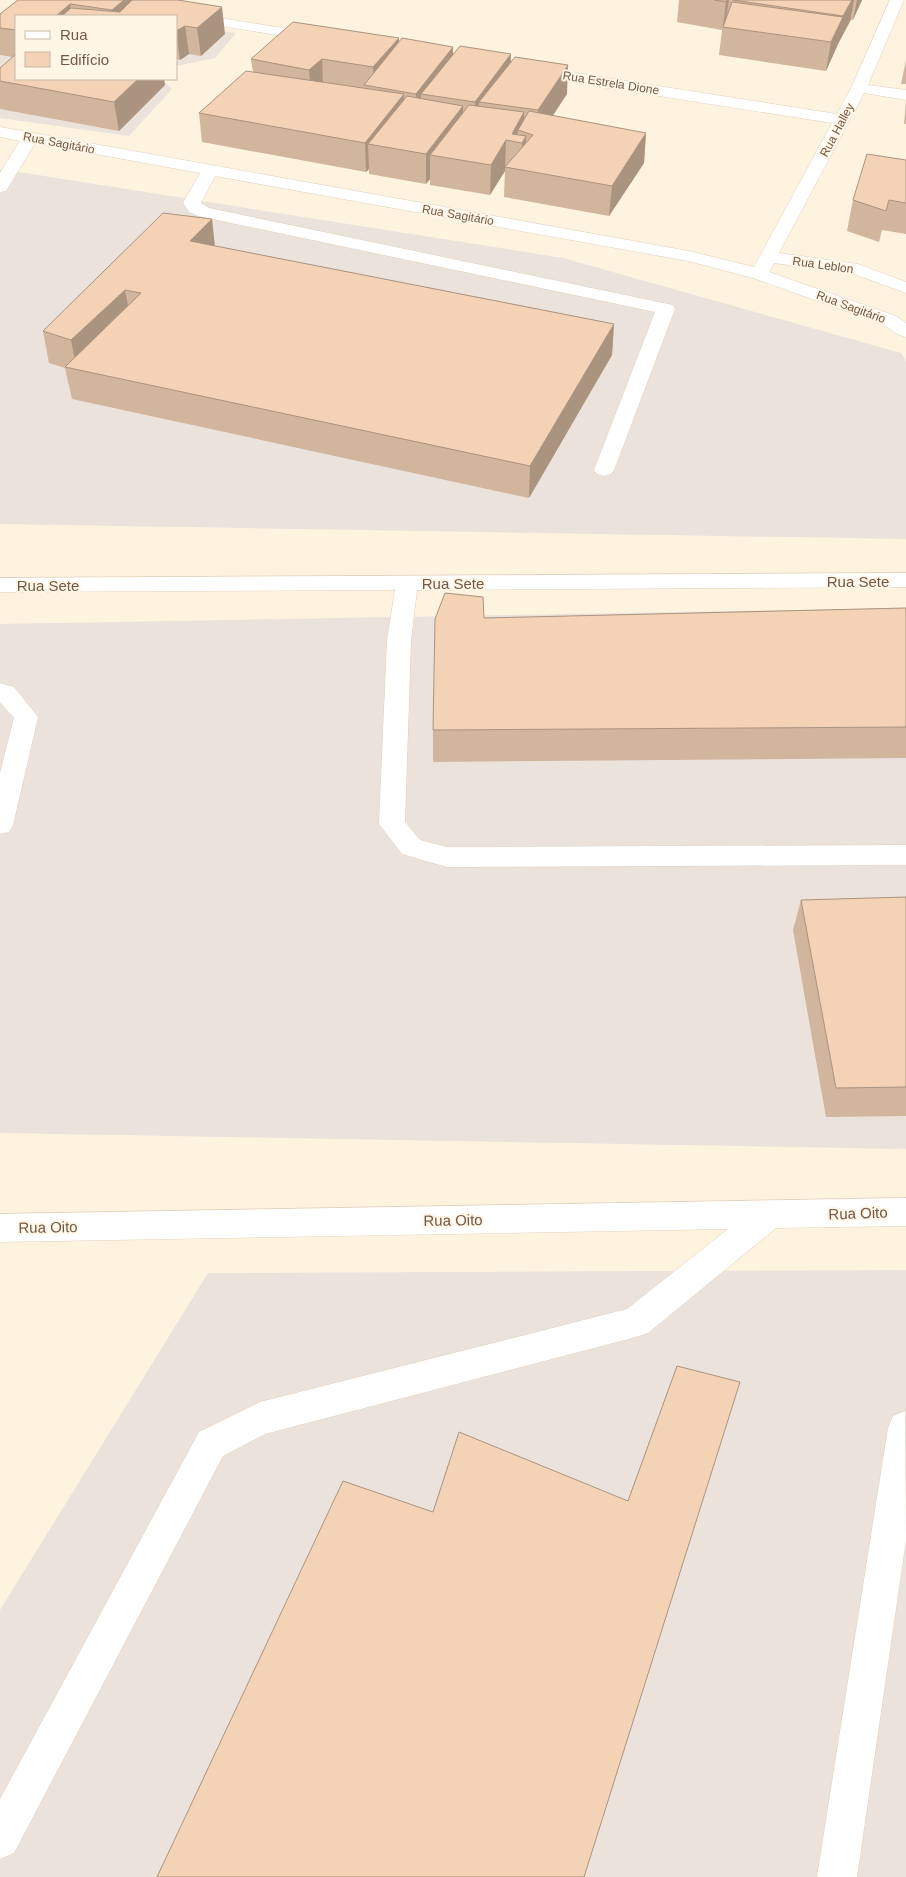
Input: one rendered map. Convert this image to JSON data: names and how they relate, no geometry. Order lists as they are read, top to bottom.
{
  "streets": {
    "street": [
      "Rua Estrela Dione",
      "Rua Halley",
      "Rua Sagitário",
      "Rua Leblon",
      "Rua Sete",
      "Rua Oito"
    ]
  },
  "crossings": [
    ["Rua Estrela Dione", "Rua Halley"],
    ["Rua Halley", "Rua Sagitário"],
    ["Rua Halley", "Rua Leblon"]
  ],
  "legend": ["Rua", "Edifício"]
}
